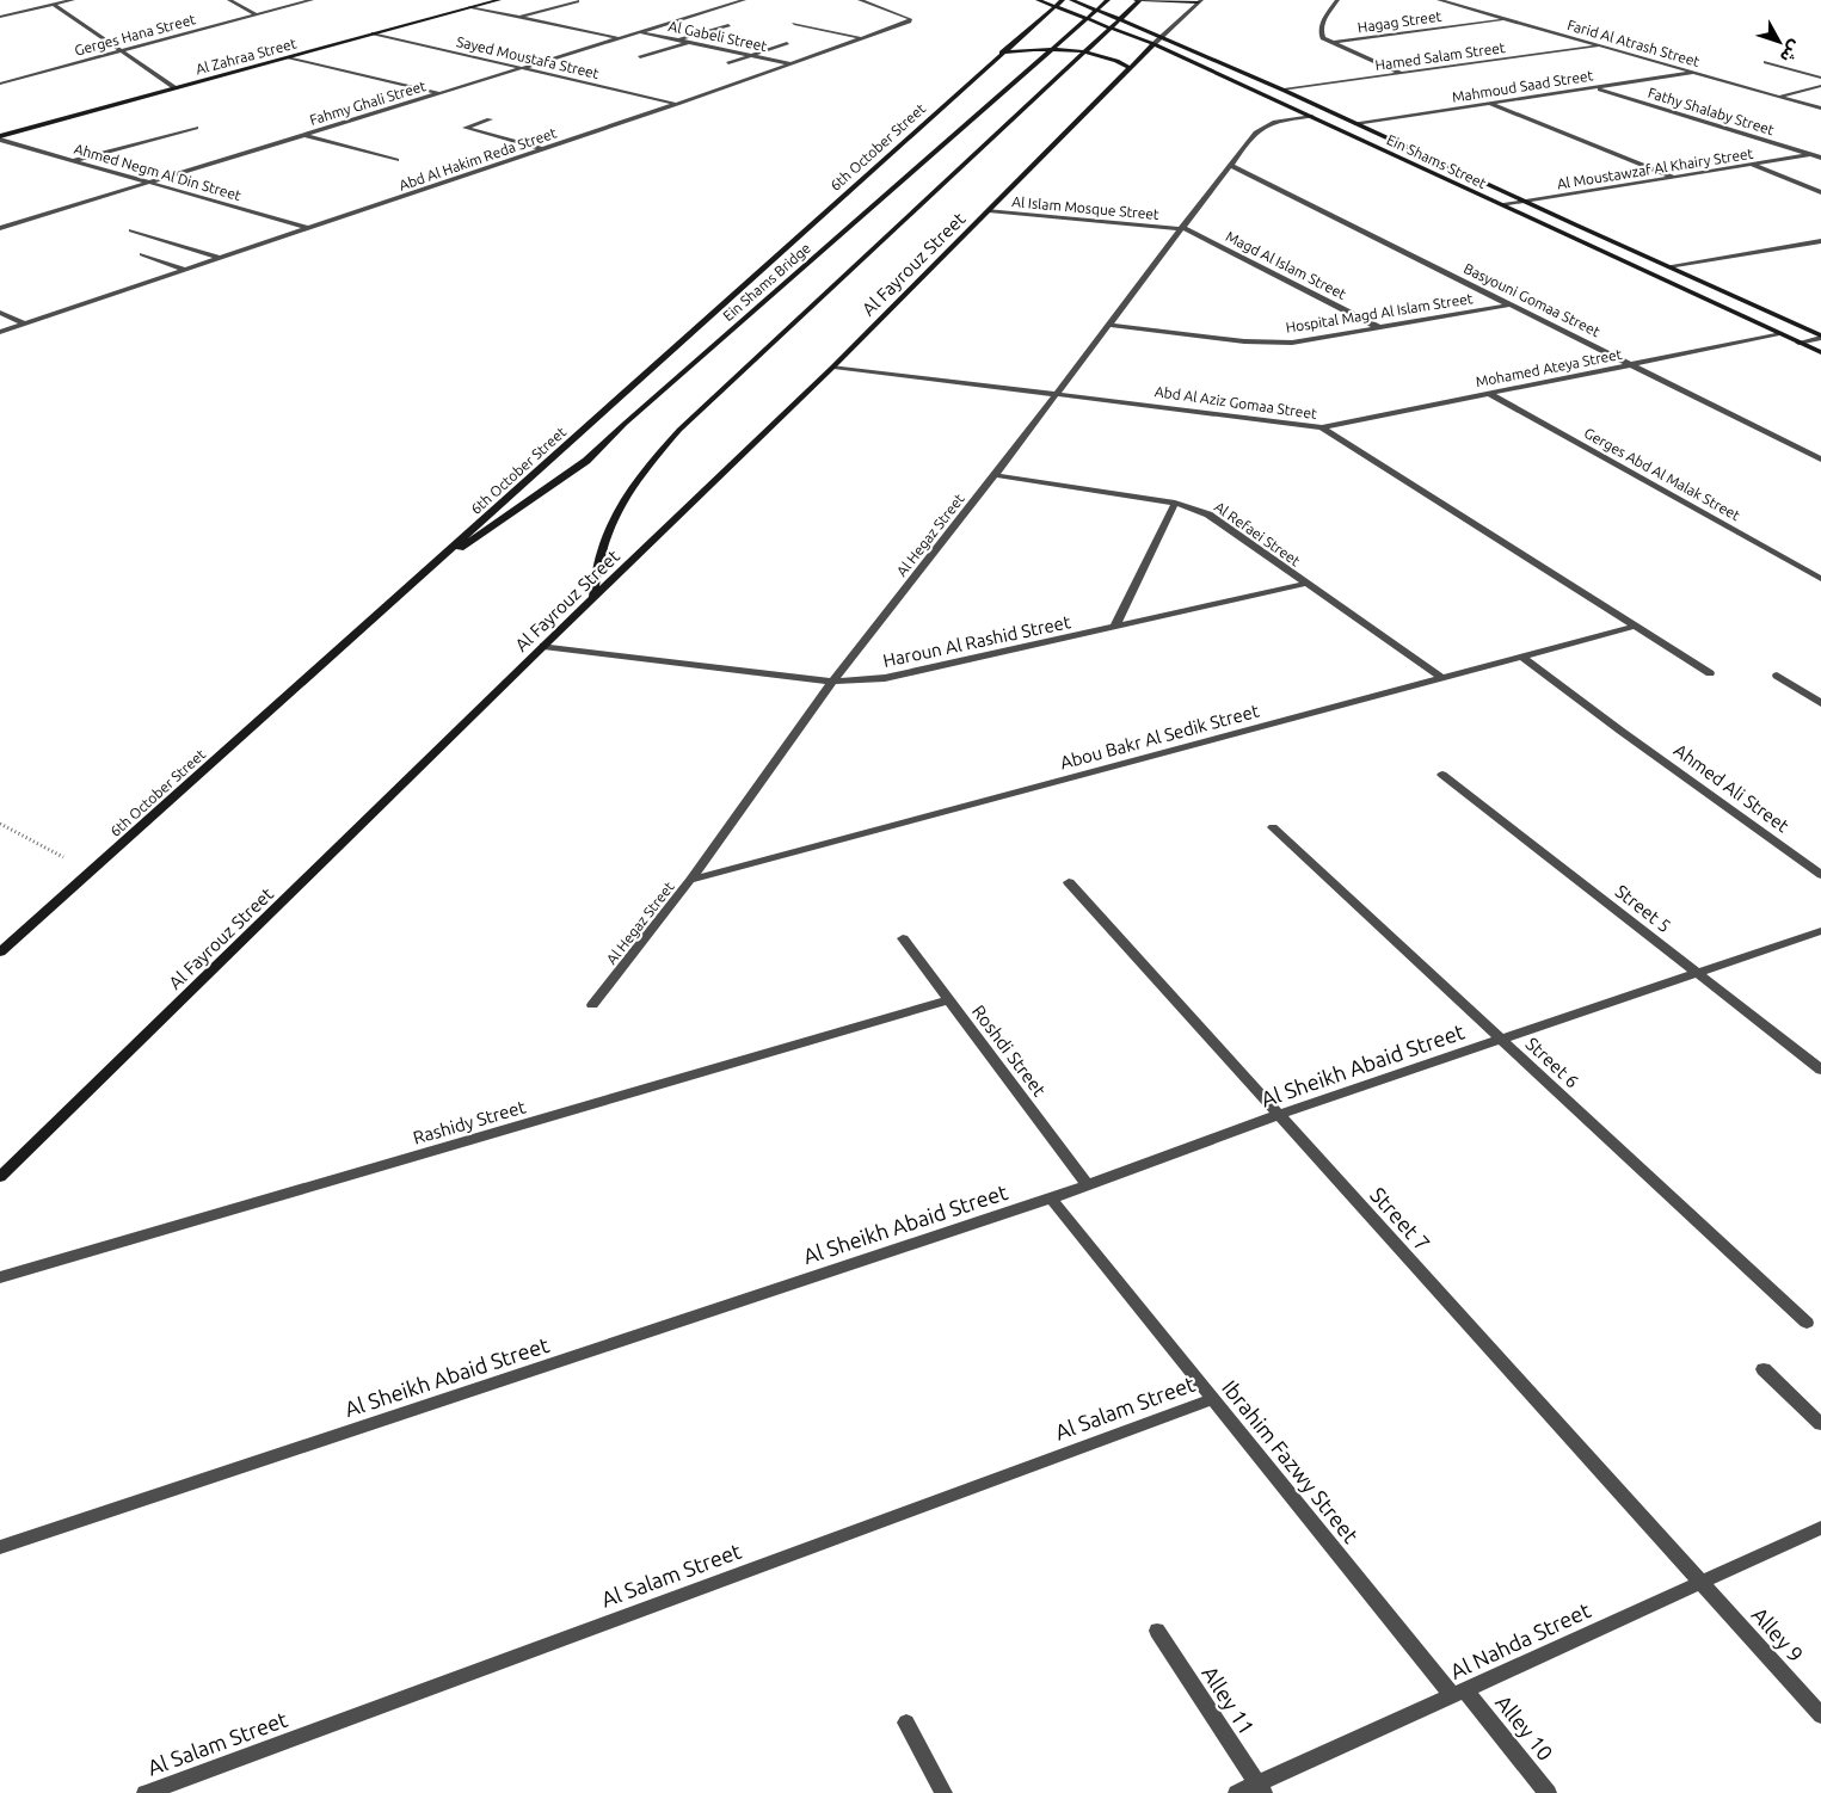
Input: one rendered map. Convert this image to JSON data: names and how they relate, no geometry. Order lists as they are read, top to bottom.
{
  "streets": {
    "main road": [
      "Al Zahraa Street",
      "6th October Street",
      "Ein Shams Street",
      "Al Fayrouz Street",
      "Ein Shams Bridge"
    ],
    "street": [
      "Hagag Street",
      "Gerges Hana Street",
      "Al Gabeli Street",
      "Farid Al Atrash Street",
      "Hamed Salam Street",
      "Sayed Moustafa Street",
      "Mahmoud Saad Street",
      "Fahmy Ghali Street",
      "Fathy Shalaby Street",
      "Abd Al Hakim Reda Street",
      "Al Moustawzaf Al Khairy Street",
      "Ahmed Negm Al Din Street",
      "Al Islam Mosque Street",
      "Magd Al Islam Street",
      "Basyouni Gomaa Street",
      "Hospital Magd Al Islam Street",
      "Mohamed Ateya Street",
      "Abd Al Aziz Gomaa Street",
      "Gerges Abd Al Malak Street",
      "Al Refaei Street",
      "Al Hegaz Street",
      "Haroun Al Rashid Street",
      "Abou Bakr Al Sedik Street",
      "Ahmed Ali Street",
      "Street 5",
      "Roshdi Street",
      "Street 6",
      "Al Sheikh Abaid Street",
      "Rashidy Street",
      "Street 7",
      "Al Salam Street",
      "Ibrahim Fazwy Street",
      "Alley 9",
      "Al Nahda Street",
      "Alley 11",
      "Alley 10"
    ]
  },
  "crossings": [
    ["Hagag Street", "Farid Al Atrash Street"],
    ["Al Gabeli Street", "Fahmy Ghali Street"],
    ["Al Gabeli Street", "Abd Al Hakim Reda Street"],
    ["Farid Al Atrash Street", "Hamed Salam Street"],
    ["Farid Al Atrash Street", "Mahmoud Saad Street"],
    ["Al Zahraa Street", "Sayed Moustafa Street"],
    ["Al Zahraa Street", "Ahmed Negm Al Din Street"],
    ["Hamed Salam Street", "Ein Shams Street"],
    ["Sayed Moustafa Street", "Fahmy Ghali Street"],
    ["Sayed Moustafa Street", "Abd Al Hakim Reda Street"],
    ["Mahmoud Saad Street", "Fathy Shalaby Street"],
    ["Mahmoud Saad Street", "Ein Shams Street"],
    ["Fahmy Ghali Street", "Ahmed Negm Al Din Street"],
    ["Fathy Shalaby Street", "Al Moustawzaf Al Khairy Street"],
    ["6th October Street", "Ein Shams Street"],
    ["6th October Street", "Ein Shams Bridge"],
    ["Abd Al Hakim Reda Street", "Ahmed Negm Al Din Street"],
    ["Ein Shams Street", "Al Moustawzaf Al Khairy Street"],
    ["Ein Shams Street", "Al Fayrouz Street"],
    ["Ein Shams Street", "Mohamed Ateya Street"],
    ["Ein Shams Street", "Al Hegaz Street"],
    ["Al Islam Mosque Street", "Al Fayrouz Street"],
    ["Al Islam Mosque Street", "Magd Al Islam Street"],
    ["Al Islam Mosque Street", "Al Hegaz Street"],
    ["Al Fayrouz Street", "Abd Al Aziz Gomaa Street"],
    ["Al Fayrouz Street", "Haroun Al Rashid Street"],
    ["Magd Al Islam Street", "Hospital Magd Al Islam Street"],
    ["Magd Al Islam Street", "Al Hegaz Street"],
    ["Basyouni Gomaa Street", "Hospital Magd Al Islam Street"],
    ["Basyouni Gomaa Street", "Mohamed Ateya Street"],
    ["Basyouni Gomaa Street", "Al Hegaz Street"],
    ["Hospital Magd Al Islam Street", "Al Hegaz Street"],
    ["Mohamed Ateya Street", "Abd Al Aziz Gomaa Street"],
    ["Mohamed Ateya Street", "Gerges Abd Al Malak Street"],
    ["Abd Al Aziz Gomaa Street", "Al Hegaz Street"],
    ["Abd Al Aziz Gomaa Street", "Abou Bakr Al Sedik Street"],
    ["Al Refaei Street", "Al Hegaz Street"],
    ["Al Refaei Street", "Haroun Al Rashid Street"],
    ["Al Refaei Street", "Abou Bakr Al Sedik Street"],
    ["Al Hegaz Street", "Haroun Al Rashid Street"],
    ["Al Hegaz Street", "Abou Bakr Al Sedik Street"],
    ["Abou Bakr Al Sedik Street", "Ahmed Ali Street"],
    ["Street 5", "Al Sheikh Abaid Street"],
    ["Roshdi Street", "Al Sheikh Abaid Street"],
    ["Roshdi Street", "Rashidy Street"],
    ["Street 6", "Al Sheikh Abaid Street"],
    ["Al Sheikh Abaid Street", "Street 7"],
    ["Al Sheikh Abaid Street", "Ibrahim Fazwy Street"],
    ["Street 7", "Alley 9"],
    ["Street 7", "Al Nahda Street"],
    ["Al Salam Street", "Ibrahim Fazwy Street"],
    ["Ibrahim Fazwy Street", "Al Nahda Street"],
    ["Ibrahim Fazwy Street", "Alley 10"],
    ["Alley 9", "Al Nahda Street"],
    ["Al Nahda Street", "Alley 11"],
    ["Al Nahda Street", "Alley 10"]
  ],
  "north": "bottom right"
}
